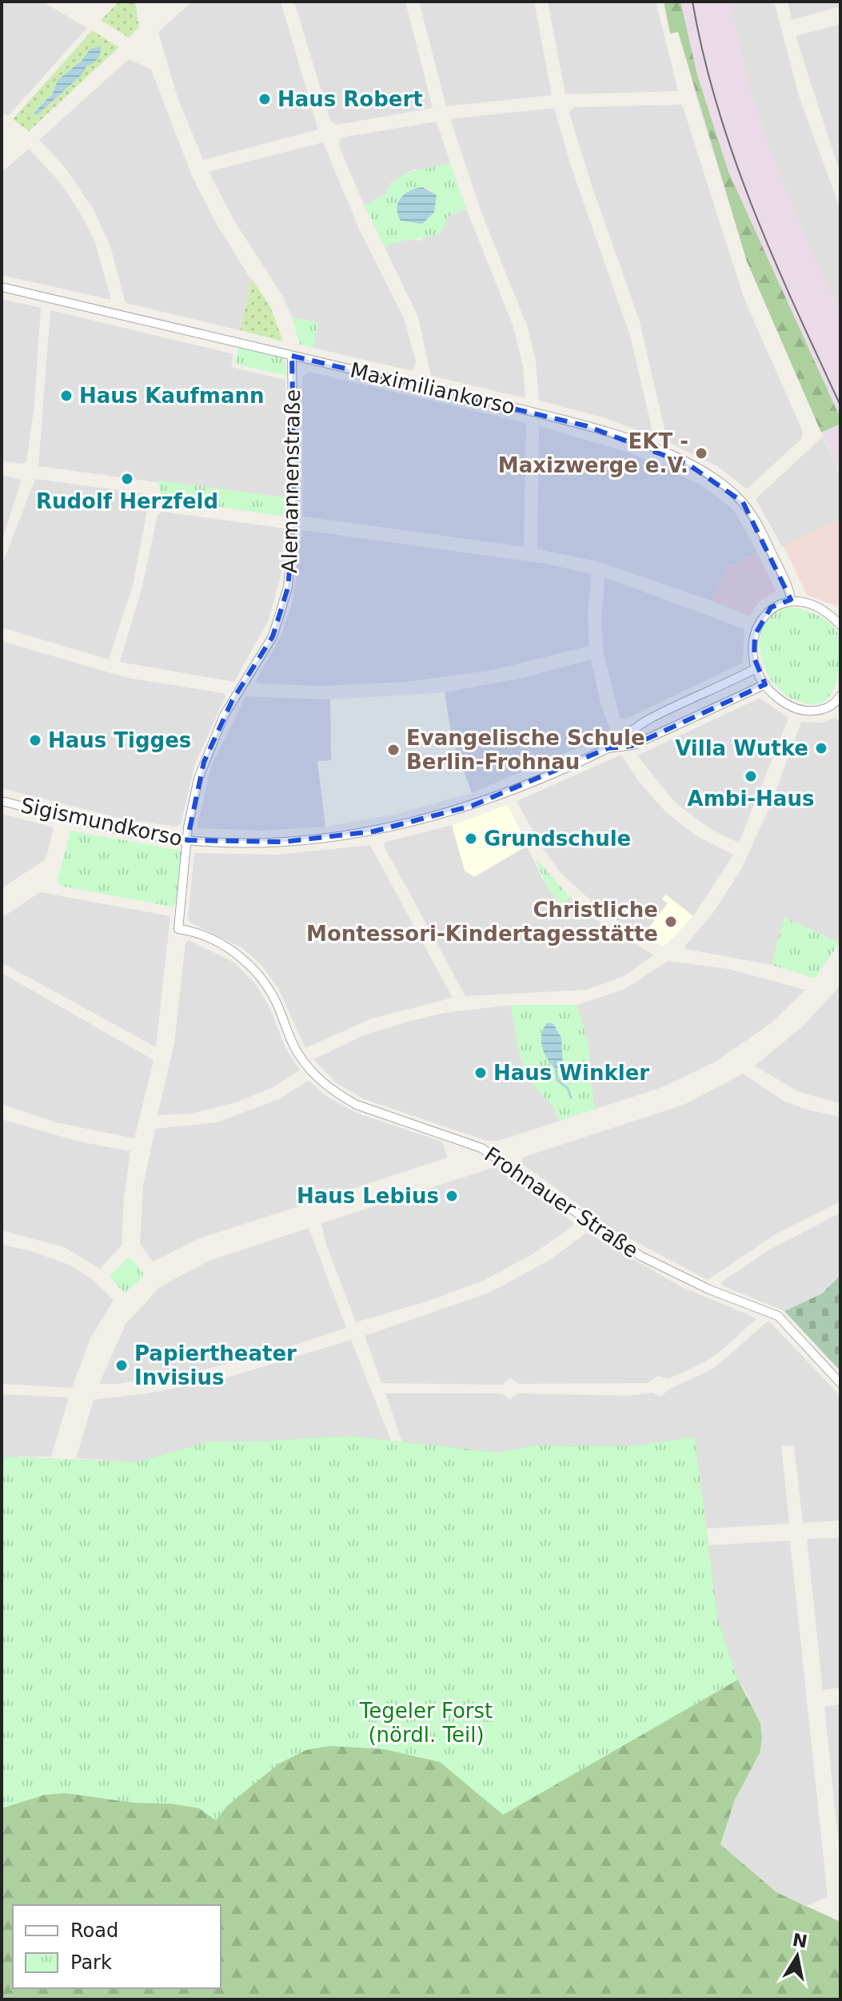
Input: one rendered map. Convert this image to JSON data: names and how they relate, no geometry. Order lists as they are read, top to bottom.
{
  "streets": {
    "street": [
      "Maximiliankorso",
      "Alemannenstraße",
      "Sigismundkorso",
      "Frohnauer Straße"
    ]
  },
  "crossings": [
    ["Maximiliankorso", "Alemannenstraße"],
    ["Alemannenstraße", "Sigismundkorso"],
    ["Alemannenstraße", "Frohnauer Straße"]
  ],
  "parks": ["Tegeler Forst (nördl. Teil)"],
  "places": [
    "Haus Robert",
    "Haus Kaufmann",
    "EKT - Maxizwerge e.V.",
    "Rudolf Herzfeld",
    "Haus Tigges",
    "Villa Wutke",
    "Evangelische Schule Berlin-Frohnau",
    "Ambi-Haus",
    "Grundschule",
    "Christliche Montessori-Kindertagesstätte",
    "Haus Winkler",
    "Haus Lebius",
    "Papiertheater Invisius"
  ],
  "legend": ["Road", "Park"],
  "north": "top"
}
